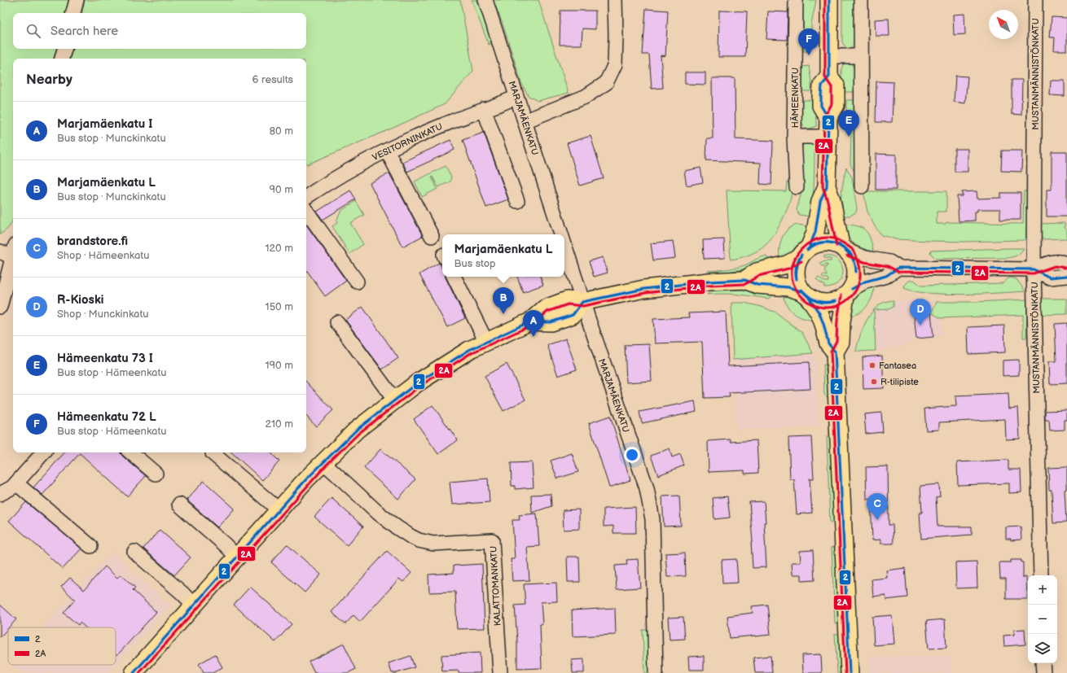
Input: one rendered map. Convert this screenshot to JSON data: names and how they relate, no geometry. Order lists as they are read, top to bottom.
{
  "streets": {
    "street": [
      "MUSTANMÄNNISTÖNKATU",
      "HÄMEENKATU",
      "MARJAMÄENKATU",
      "VESITORNINKATU",
      "KALATTOMANKATU"
    ]
  },
  "crossings": [
    ["MARJAMÄENKATU", "VESITORNINKATU"]
  ],
  "places": ["Fantasea", "R-tilipiste"],
  "lines": ["transit line 2", "transit line 2A"],
  "legend": ["2", "2A"],
  "north": "top left",
  "page": {
    "search": "Search here",
    "pins": [
      "F",
      "E",
      "B",
      "D",
      "A",
      "C"
    ],
    "heading": ["Nearby", "6 results"],
    "list": [
      {
        "mark": "A",
        "name": "Marjamäenkatu I",
        "note": "Bus stop · Munckinkatu",
        "value": "80 m"
      },
      {
        "mark": "B",
        "name": "Marjamäenkatu L",
        "note": "Bus stop · Munckinkatu",
        "value": "90 m"
      },
      {
        "mark": "C",
        "name": "brandstore.fi",
        "note": "Shop · Hämeenkatu",
        "value": "120 m"
      },
      {
        "mark": "D",
        "name": "R-Kioski",
        "note": "Shop · Munckinkatu",
        "value": "150 m"
      },
      {
        "mark": "E",
        "name": "Hämeenkatu 73 I",
        "note": "Bus stop · Hämeenkatu",
        "value": "190 m"
      },
      {
        "mark": "F",
        "name": "Hämeenkatu 72 L",
        "note": "Bus stop · Hämeenkatu",
        "value": "210 m"
      }
    ],
    "popup": ["Marjamäenkatu L", "Bus stop"],
    "map_buttons": ["+", "−"]
  }
}
